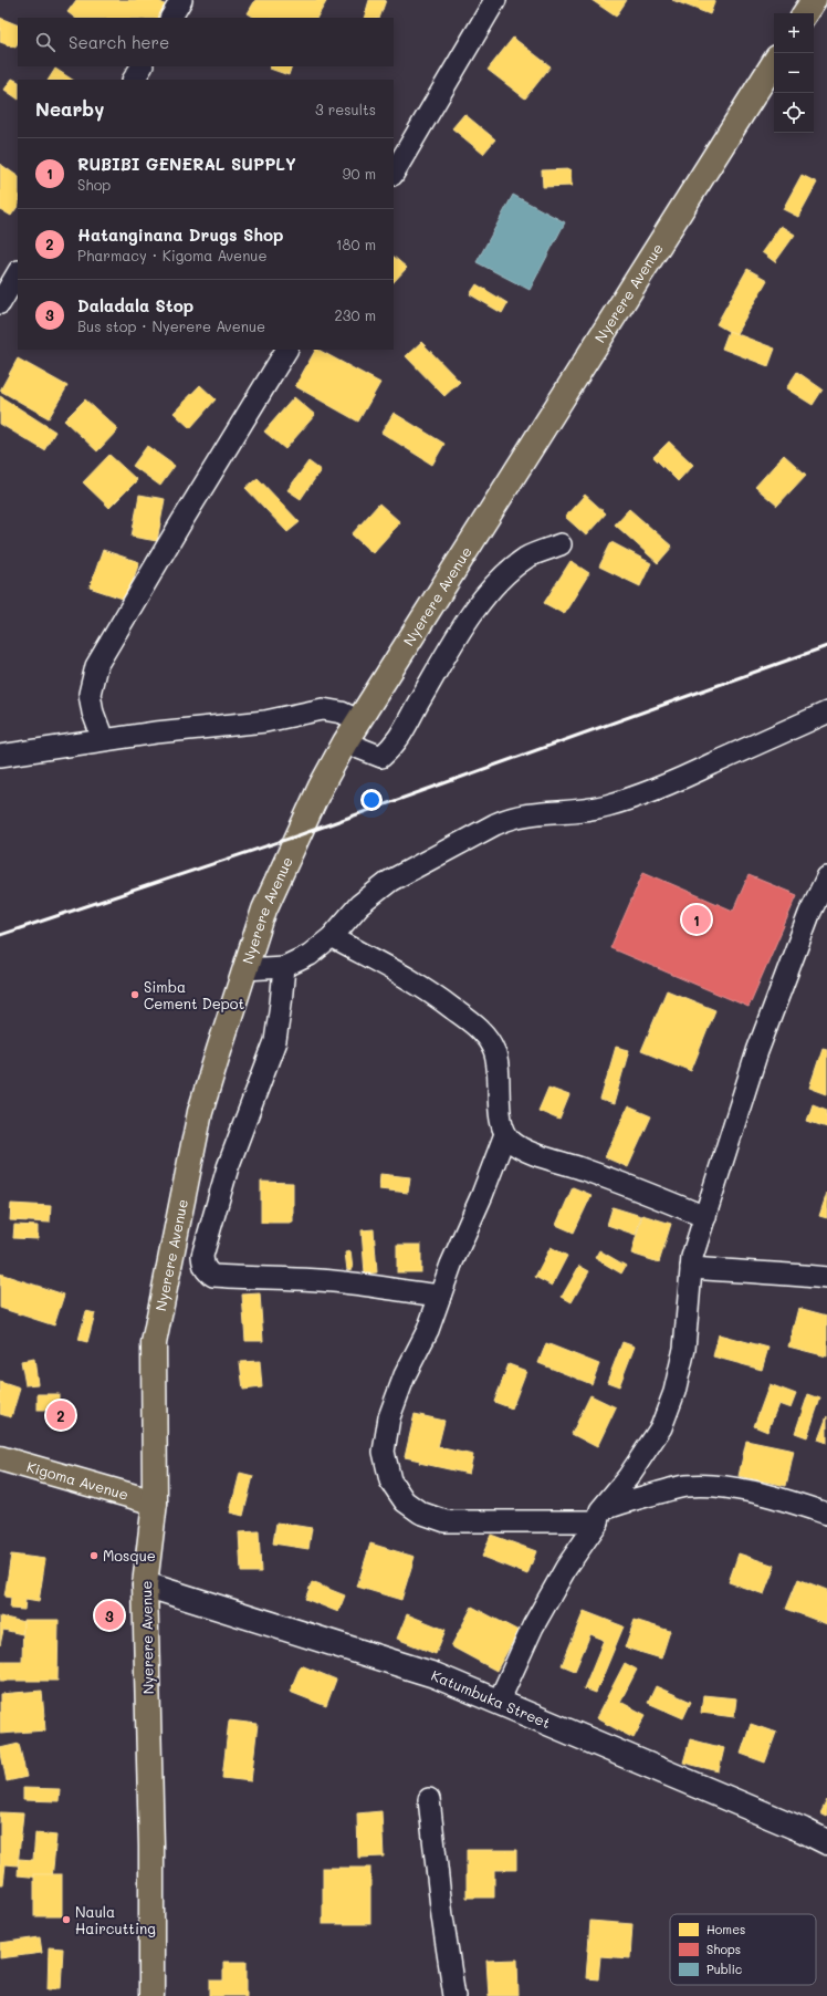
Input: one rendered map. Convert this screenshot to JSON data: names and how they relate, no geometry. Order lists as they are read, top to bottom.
{
  "streets": {
    "main road": ["Nyerere Avenue", "Kigoma Avenue", "Katumbuka Street"]
  },
  "crossings": [
    ["Nyerere Avenue", "Kigoma Avenue"],
    ["Nyerere Avenue", "Katumbuka Street"]
  ],
  "places": ["Simba Cement Depot", "Mosque", "Naula Haircutting"],
  "legend": ["Homes", "Shops", "Public"],
  "page": {
    "map_buttons": ["+", "−"],
    "search": "Search here",
    "heading": ["Nearby", "3 results"],
    "list": [
      {
        "mark": "1",
        "name": "RUBIBI GENERAL SUPPLY",
        "note": "Shop",
        "value": "90 m"
      },
      {
        "mark": "2",
        "name": "Hatanginana Drugs Shop",
        "note": "Pharmacy · Kigoma Avenue",
        "value": "180 m"
      },
      {
        "mark": "3",
        "name": "Daladala Stop",
        "note": "Bus stop · Nyerere Avenue",
        "value": "230 m"
      }
    ],
    "pins": ["1", "2", "3"]
  }
}
